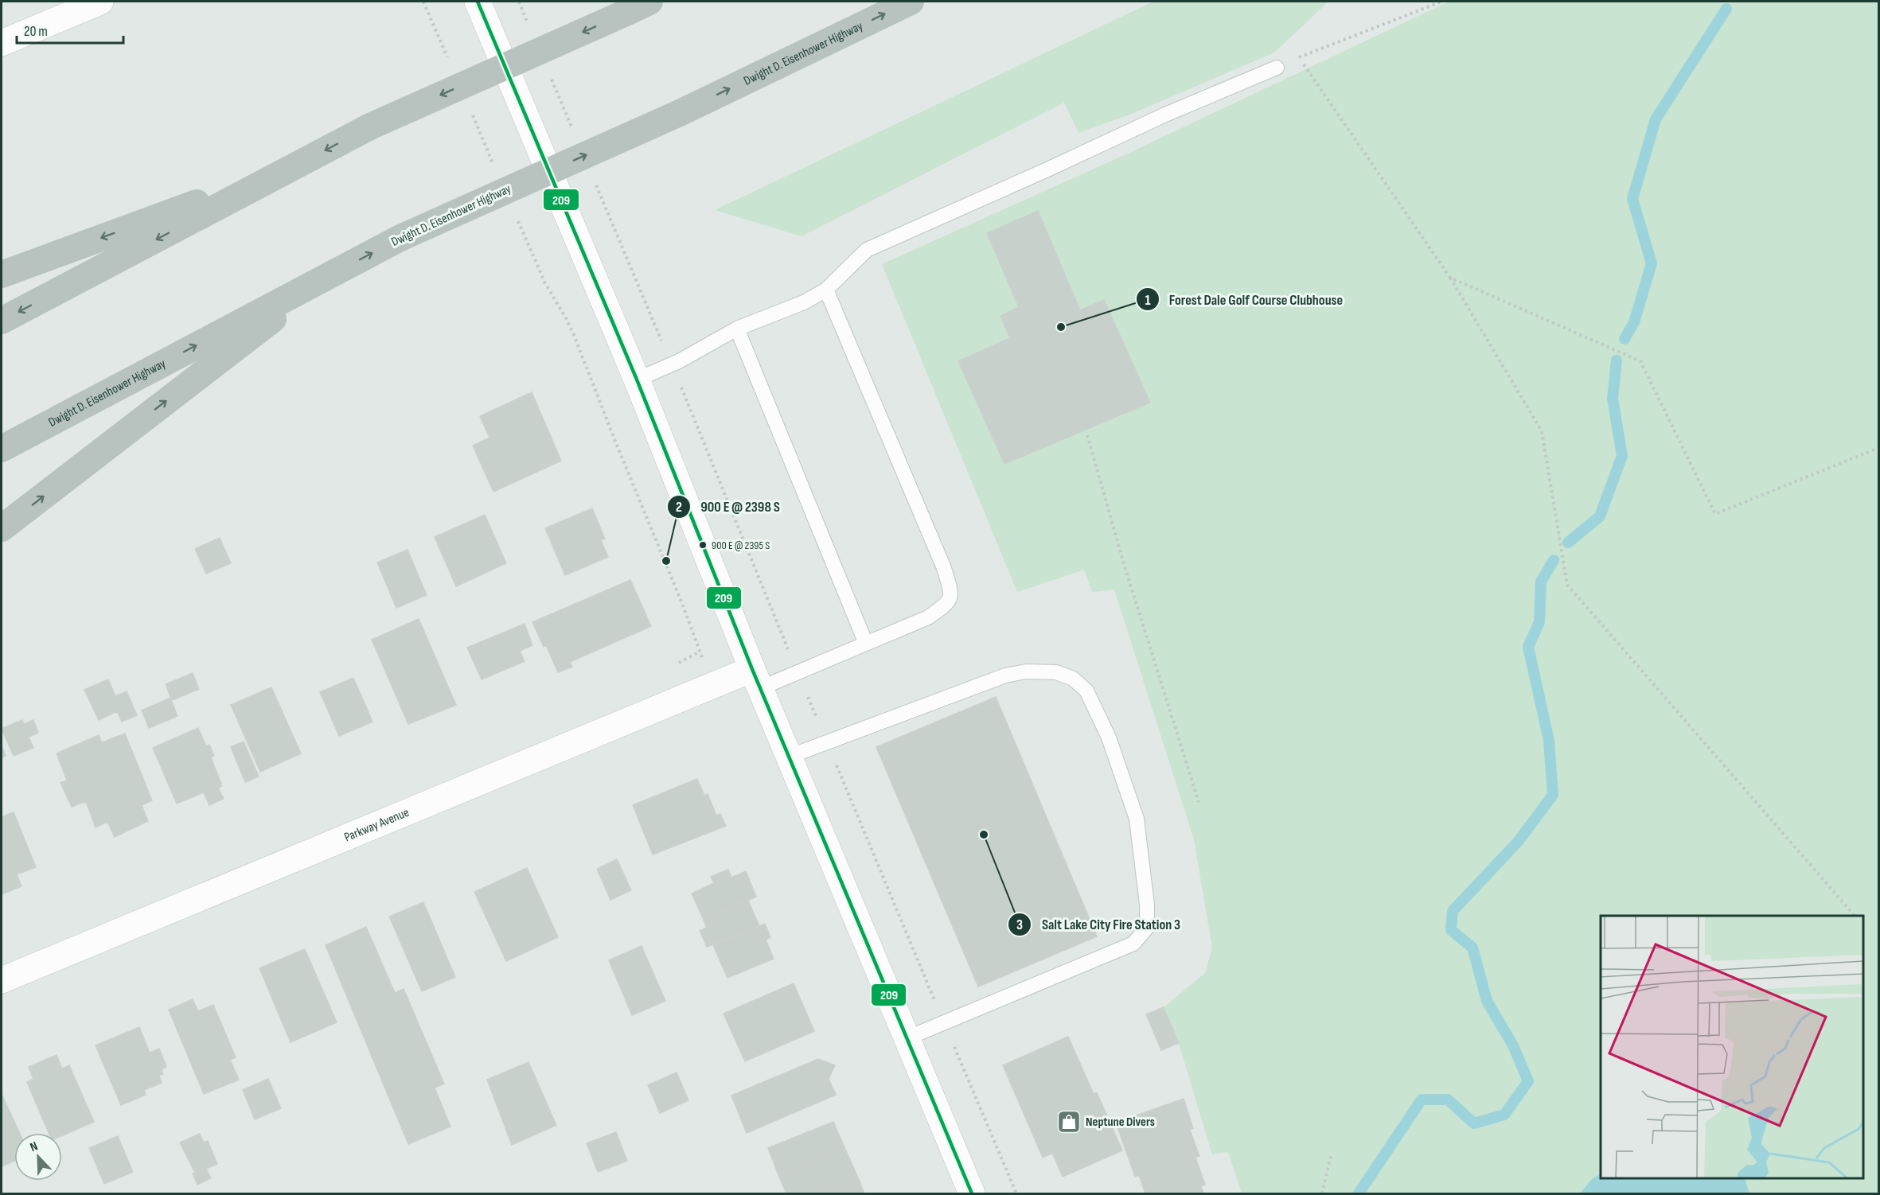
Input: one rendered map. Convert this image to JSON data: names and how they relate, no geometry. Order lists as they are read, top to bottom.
{
  "streets": {
    "highway": ["Dwight D. Eisenhower Highway"],
    "street": ["Parkway Avenue"]
  },
  "places": {
    "other": [
      "Forest Dale Golf Course Clubhouse",
      "900 E @ 2395 S",
      "900 E @ 2398 S",
      "Salt Lake City Fire Station 3"
    ],
    "shop": ["Neptune Divers"]
  },
  "lines": ["transit line 209"],
  "scale_bar": "20 m",
  "north": "top left"
}
